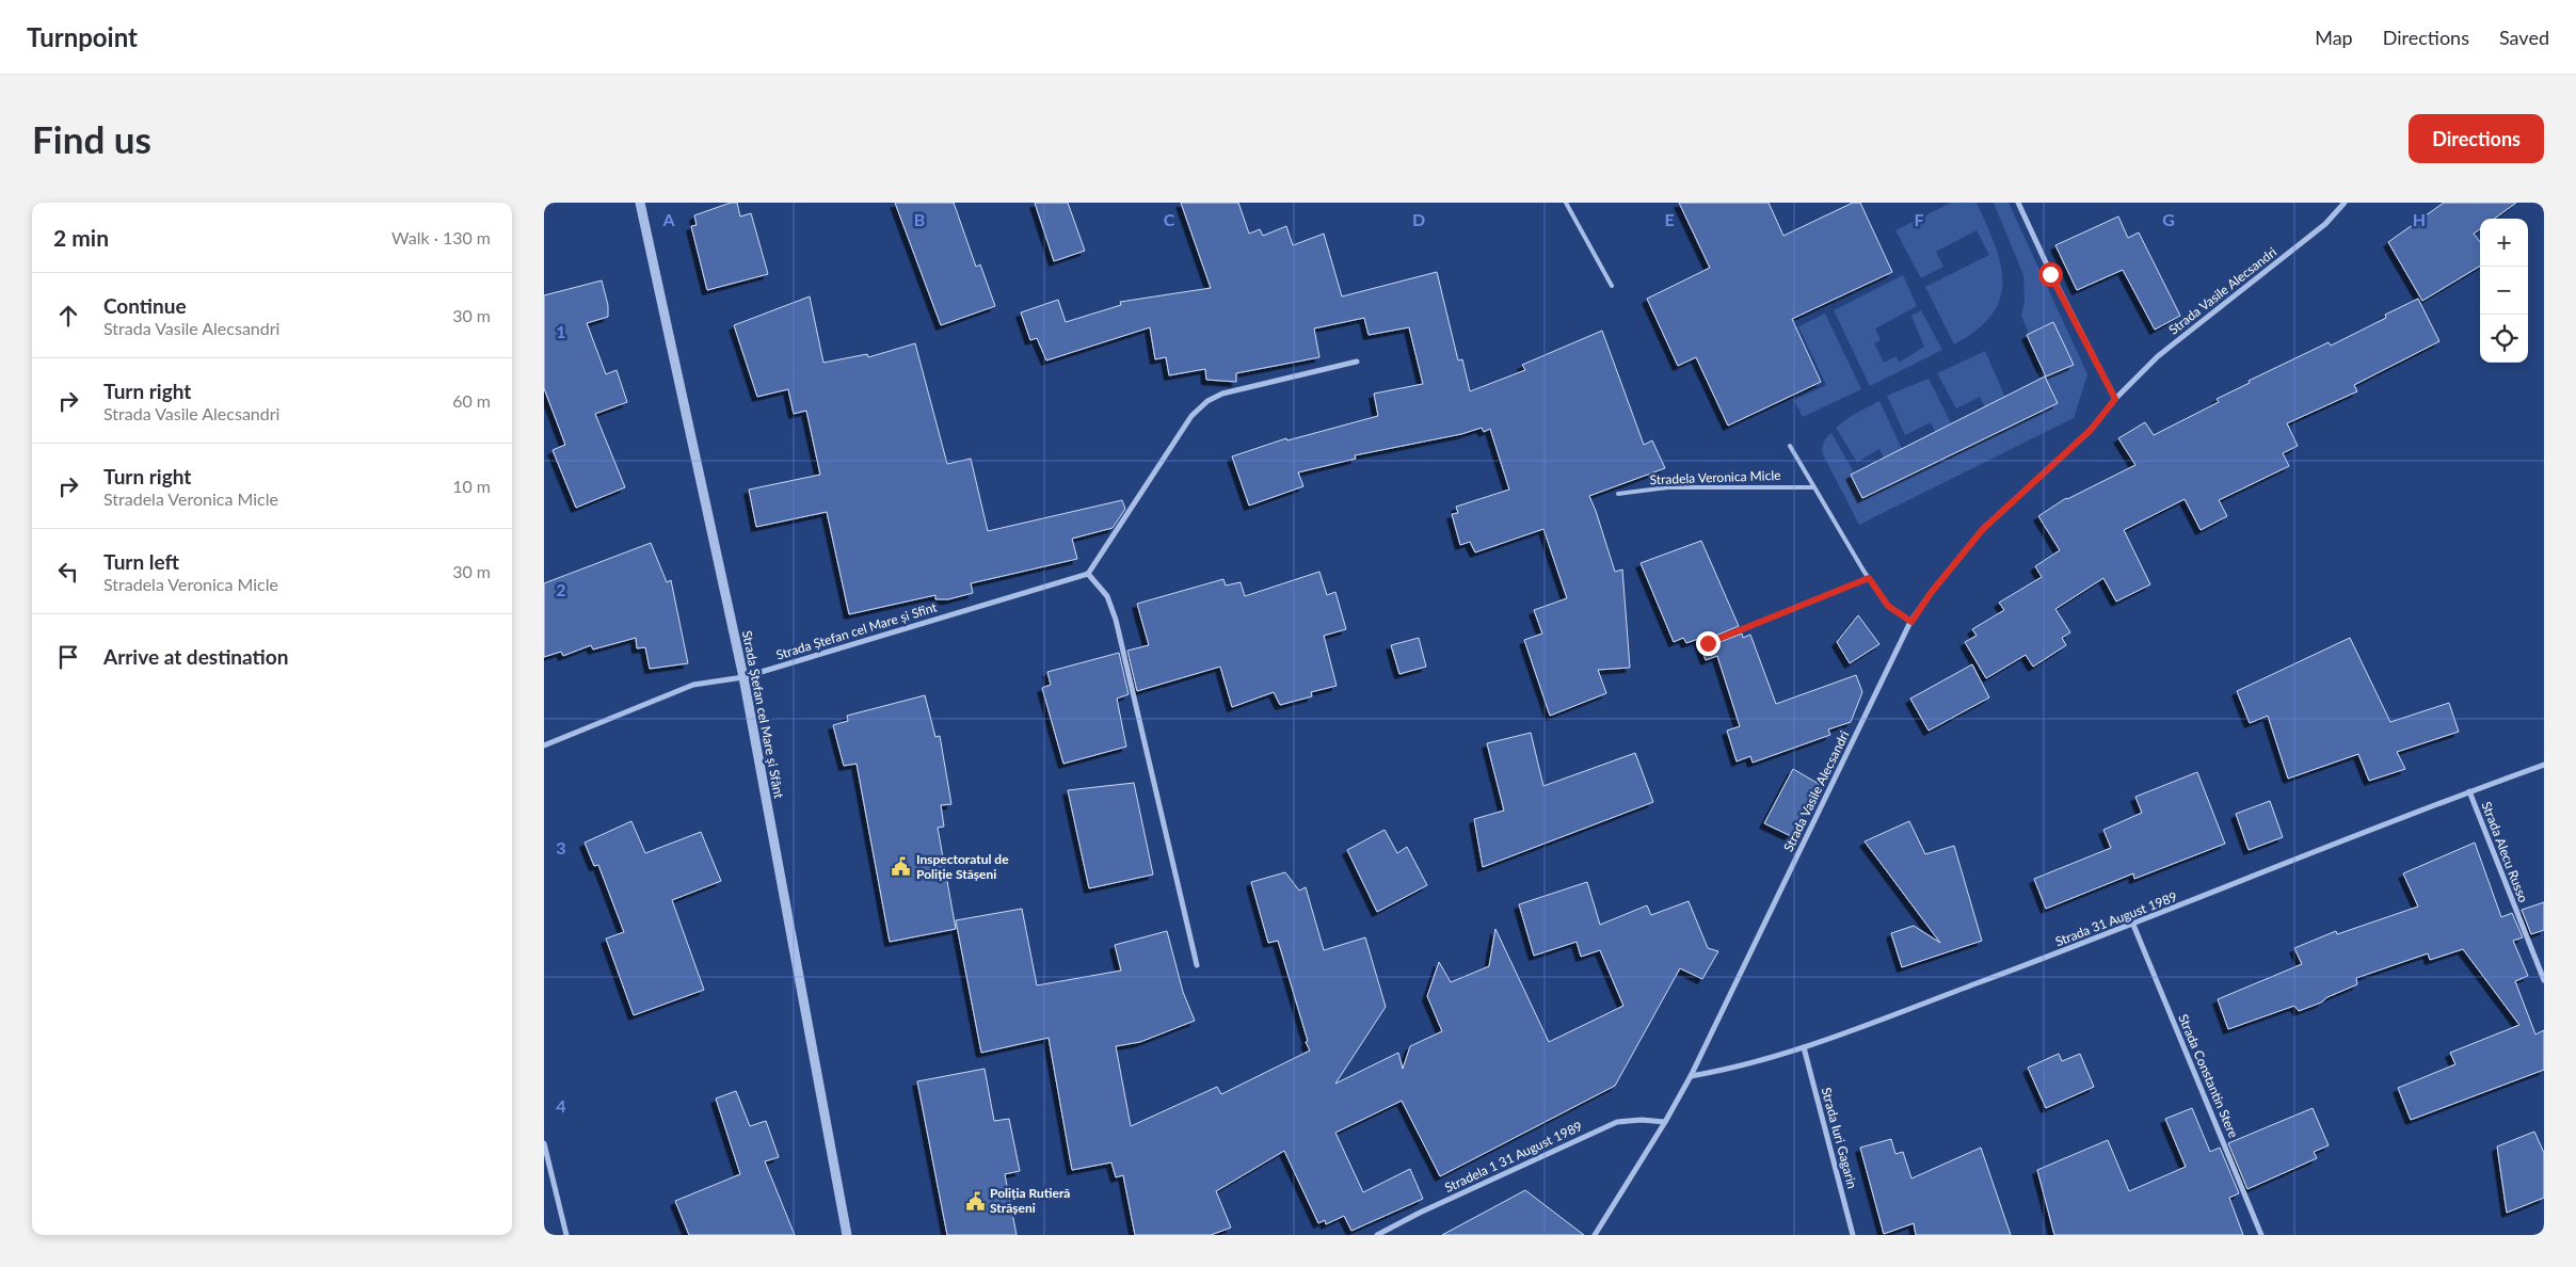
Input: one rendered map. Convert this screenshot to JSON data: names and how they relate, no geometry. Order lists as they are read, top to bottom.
{
  "streets": {
    "street": [
      "Strada Vasile Alecsandri",
      "Strada Ștefan cel Mare și Sfînt",
      "Strada Ștefan cel Mare și Sfânt",
      "Strada Alecu Russo",
      "Strada 31 August 1989",
      "Strada Constantin Stere",
      "Strada Iuri Gagarin",
      "Stradela 1 31 August 1989"
    ],
    "lane": ["Stradela Veronica Micle"]
  },
  "crossings": [
    ["Strada Vasile Alecsandri", "Stradela Veronica Micle"],
    ["Strada Vasile Alecsandri", "Strada 31 August 1989"],
    ["Strada Vasile Alecsandri", "Stradela 1 31 August 1989"],
    ["Strada Ștefan cel Mare și Sfînt", "Strada Ștefan cel Mare și Sfânt"],
    ["Strada Alecu Russo", "Strada 31 August 1989"],
    ["Strada 31 August 1989", "Strada Constantin Stere"],
    ["Strada 31 August 1989", "Strada Iuri Gagarin"]
  ],
  "places": {
    "public building": ["Inspectoratul de Poliție Stășeni", "Poliția Rutieră Strășeni"]
  },
  "page": {
    "header": "Turnpoint",
    "nav": ["Map", "Directions", "Saved"],
    "buttons": "Directions",
    "title": "Find us",
    "heading": ["2 min", "Walk · 130 m"],
    "map_buttons": ["+", "−"],
    "list": [
      ["Continue", "Strada Vasile Alecsandri", "30 m"],
      ["Turn right", "Strada Vasile Alecsandri", "60 m"],
      ["Turn right", "Stradela Veronica Micle", "10 m"],
      ["Turn left", "Stradela Veronica Micle", "30 m"],
      "Arrive at destination"
    ]
  },
  "grid": {
    "columns": [
      "A",
      "B",
      "C",
      "D",
      "E",
      "F",
      "G",
      "H"
    ],
    "rows": [
      "1",
      "2",
      "3",
      "4"
    ]
  }
}
